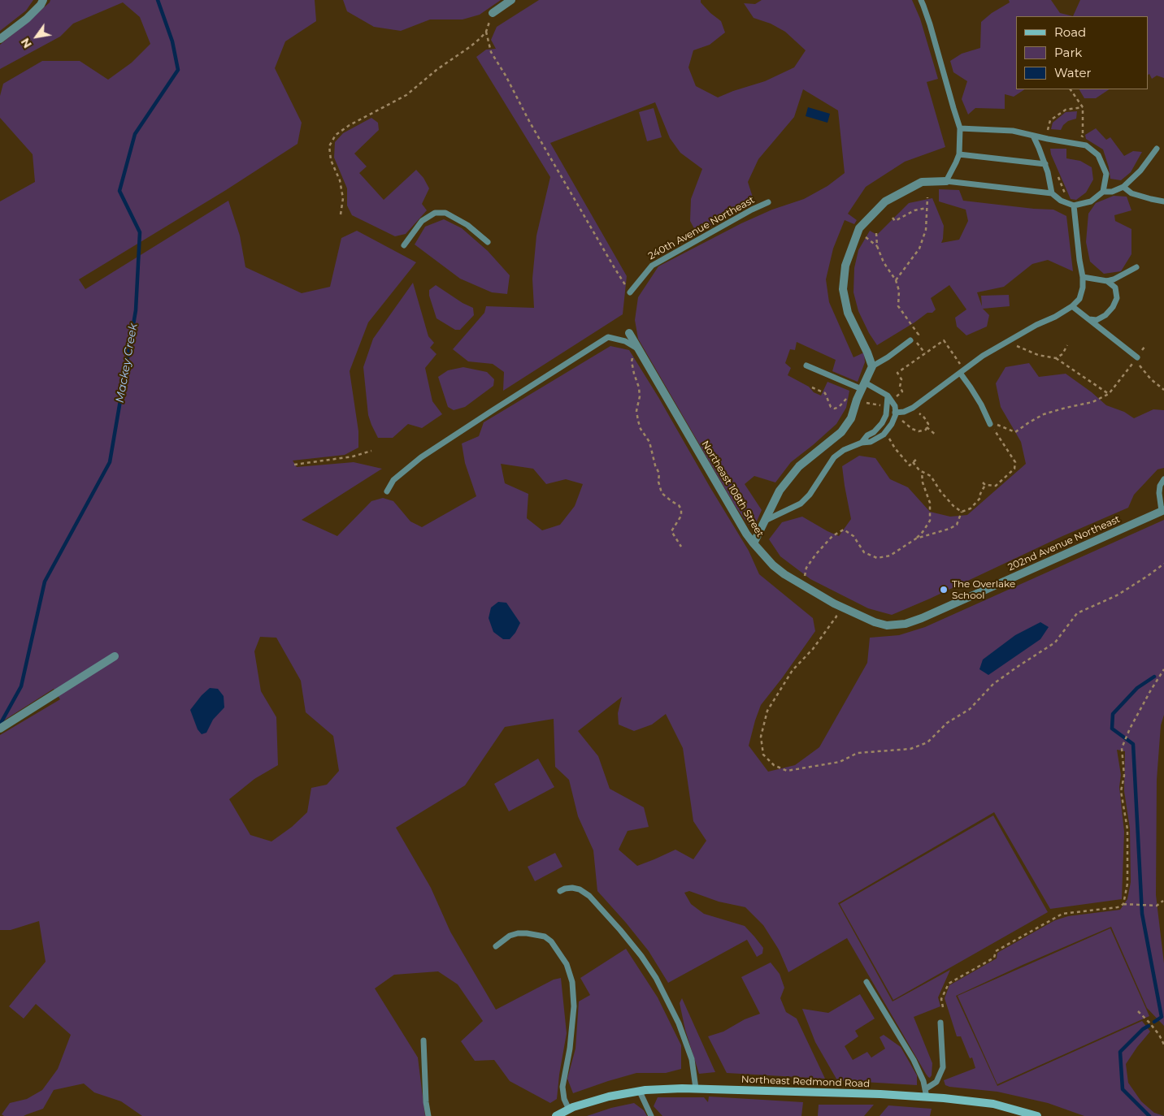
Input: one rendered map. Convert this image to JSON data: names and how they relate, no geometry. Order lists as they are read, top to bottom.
{
  "streets": {
    "street": ["Northeast 108th Street", "202nd Avenue Northeast", "Northeast Redmond Road"],
    "lane": ["240th Avenue Northeast"]
  },
  "crossings": [
    ["Northeast 108th Street", "202nd Avenue Northeast"]
  ],
  "water": ["Mackey Creek"],
  "places": ["The Overlake School"],
  "legend": ["Road", "Park", "Water"],
  "north": "bottom left"
}
